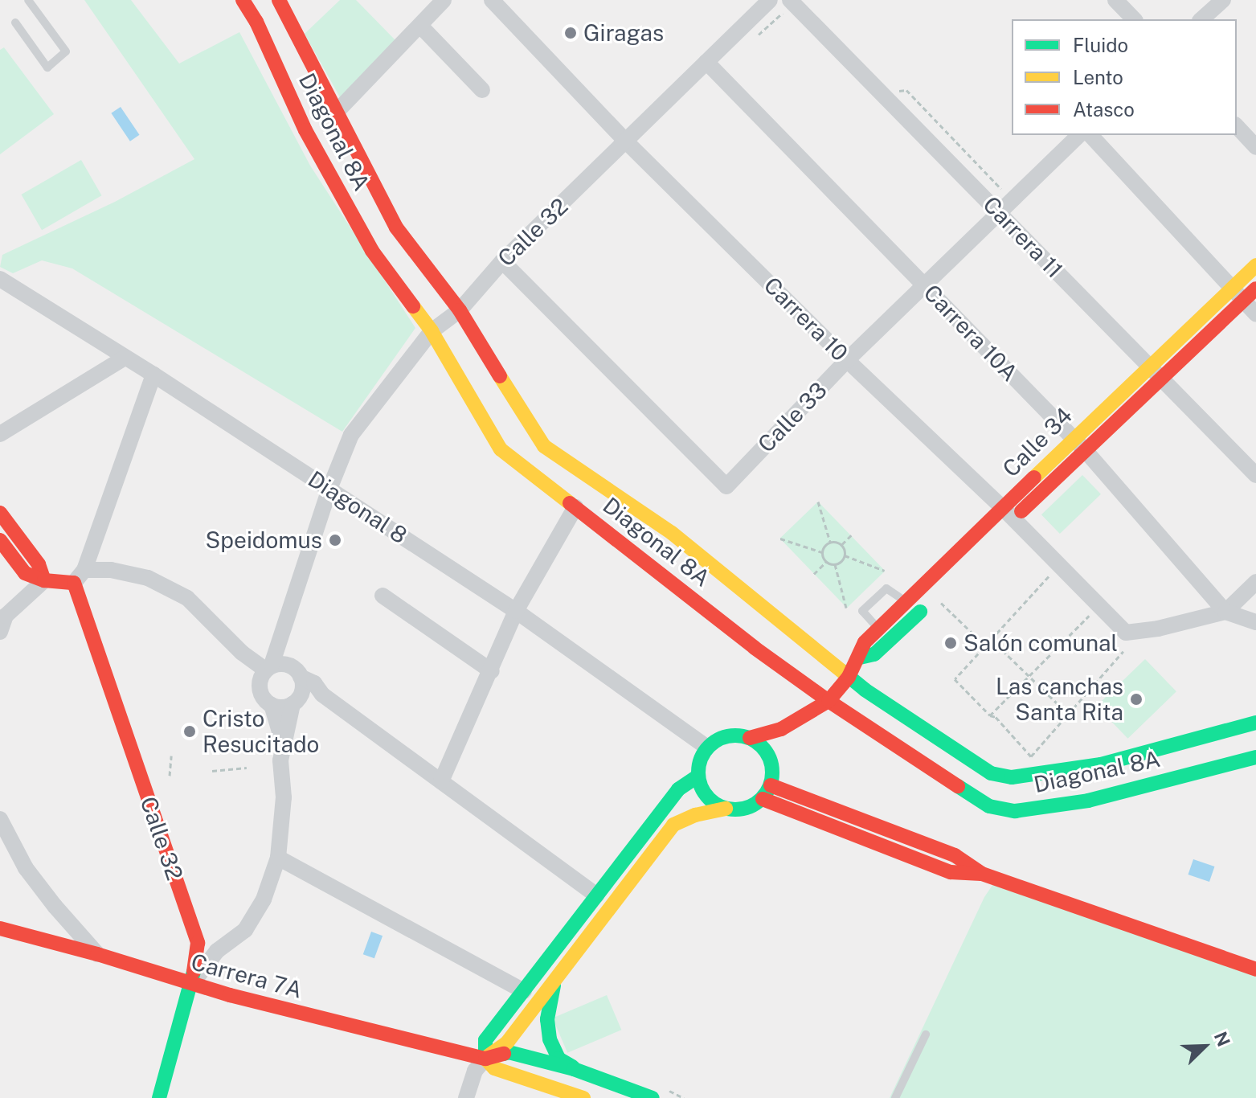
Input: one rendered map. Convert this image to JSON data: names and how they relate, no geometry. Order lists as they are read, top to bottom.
{
  "streets": {
    "street": [
      "Diagonal 8A",
      "Calle 32",
      "Carrera 11",
      "Carrera 10",
      "Carrera 10A",
      "Calle 33",
      "Calle 34",
      "Diagonal 8",
      "Carrera 7A"
    ]
  },
  "crossings": [
    ["Diagonal 8A", "Calle 32"],
    ["Diagonal 8A", "Calle 34"],
    ["Calle 32", "Carrera 10"],
    ["Calle 32", "Carrera 10A"],
    ["Calle 32", "Calle 33"],
    ["Calle 32", "Diagonal 8"],
    ["Calle 32", "Carrera 7A"],
    ["Carrera 11", "Calle 33"],
    ["Carrera 11", "Calle 34"],
    ["Carrera 10", "Carrera 10A"],
    ["Carrera 10", "Calle 33"],
    ["Carrera 10", "Calle 34"],
    ["Carrera 10A", "Calle 33"],
    ["Carrera 10A", "Calle 34"],
    ["Calle 34", "Diagonal 8"]
  ],
  "places": [
    "Giragas",
    "Speidomus",
    "Salón comunal",
    "Las canchas Santa Rita",
    "Cristo Resucitado"
  ],
  "legend": ["Fluido", "Lento", "Atasco"],
  "north": "top right"
}
